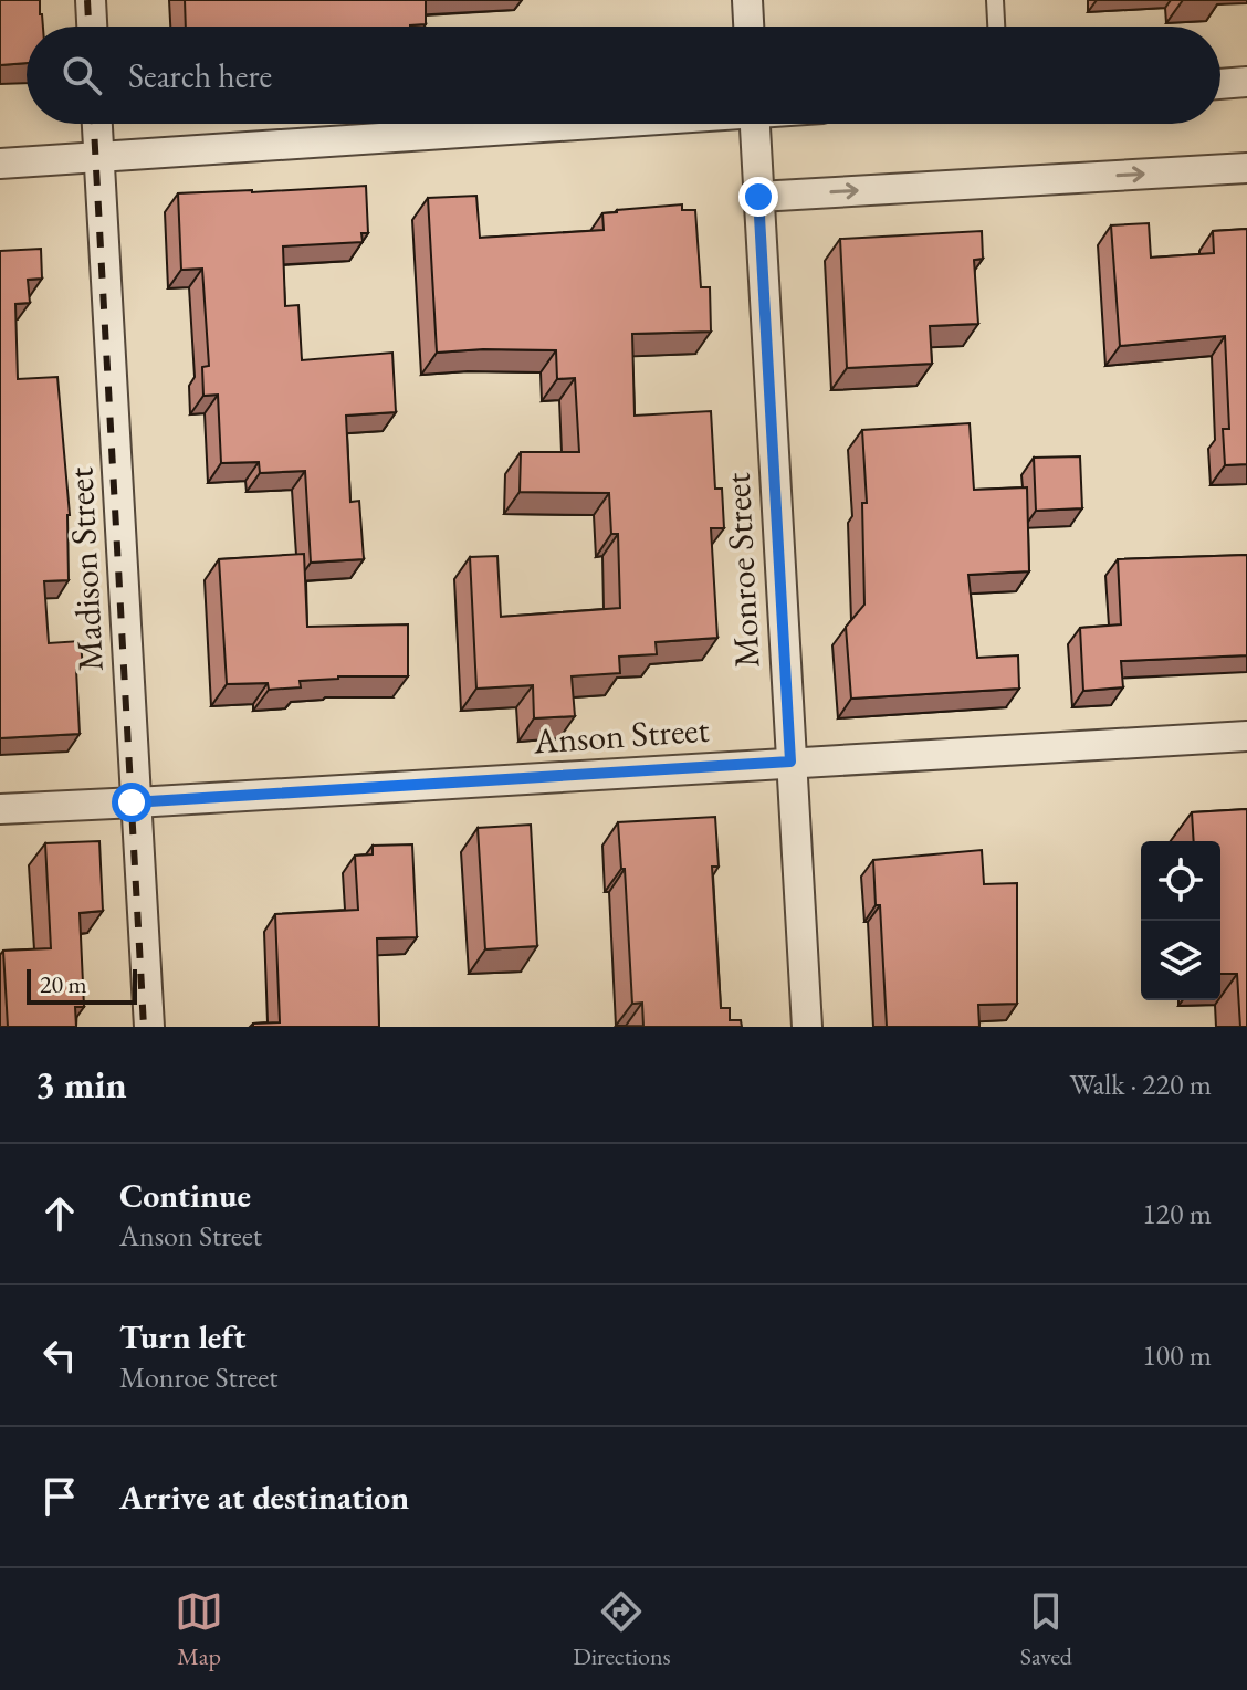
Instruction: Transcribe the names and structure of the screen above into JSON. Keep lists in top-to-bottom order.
{
  "streets": {
    "street": ["Madison Street", "Monroe Street", "Anson Street"]
  },
  "crossings": [
    ["Madison Street", "Anson Street"],
    ["Monroe Street", "Anson Street"]
  ],
  "scale_bar": "20 m",
  "page": {
    "search": "Search here",
    "scale": "20 m",
    "heading": ["3 min", "Walk · 220 m"],
    "list": [
      ["Continue", "Anson Street", "120 m"],
      ["Turn left", "Monroe Street", "100 m"],
      "Arrive at destination"
    ],
    "nav": ["Map", "Directions", "Saved"]
  }
}
